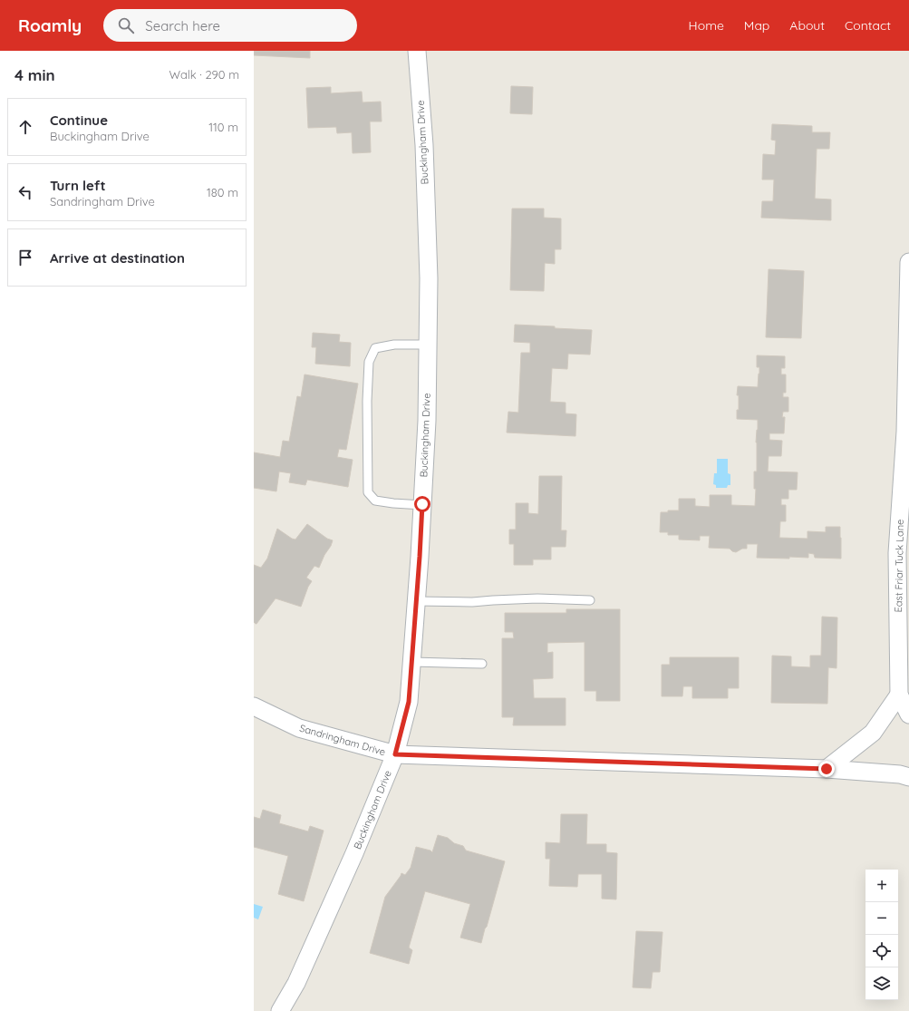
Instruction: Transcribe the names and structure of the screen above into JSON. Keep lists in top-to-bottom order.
{
  "streets": {
    "street": ["Buckingham Drive", "East Friar Tuck Lane", "Sandringham Drive"]
  },
  "crossings": [
    ["Buckingham Drive", "Sandringham Drive"]
  ],
  "page": {
    "header": "Roamly",
    "search": "Search here",
    "nav": [
      "Home",
      "Map",
      "About",
      "Contact"
    ],
    "heading": ["4 min", "Walk · 290 m"],
    "list": [
      ["Continue", "Buckingham Drive", "110 m"],
      ["Turn left", "Sandringham Drive", "180 m"],
      "Arrive at destination"
    ],
    "map_buttons": ["+", "−"]
  }
}
